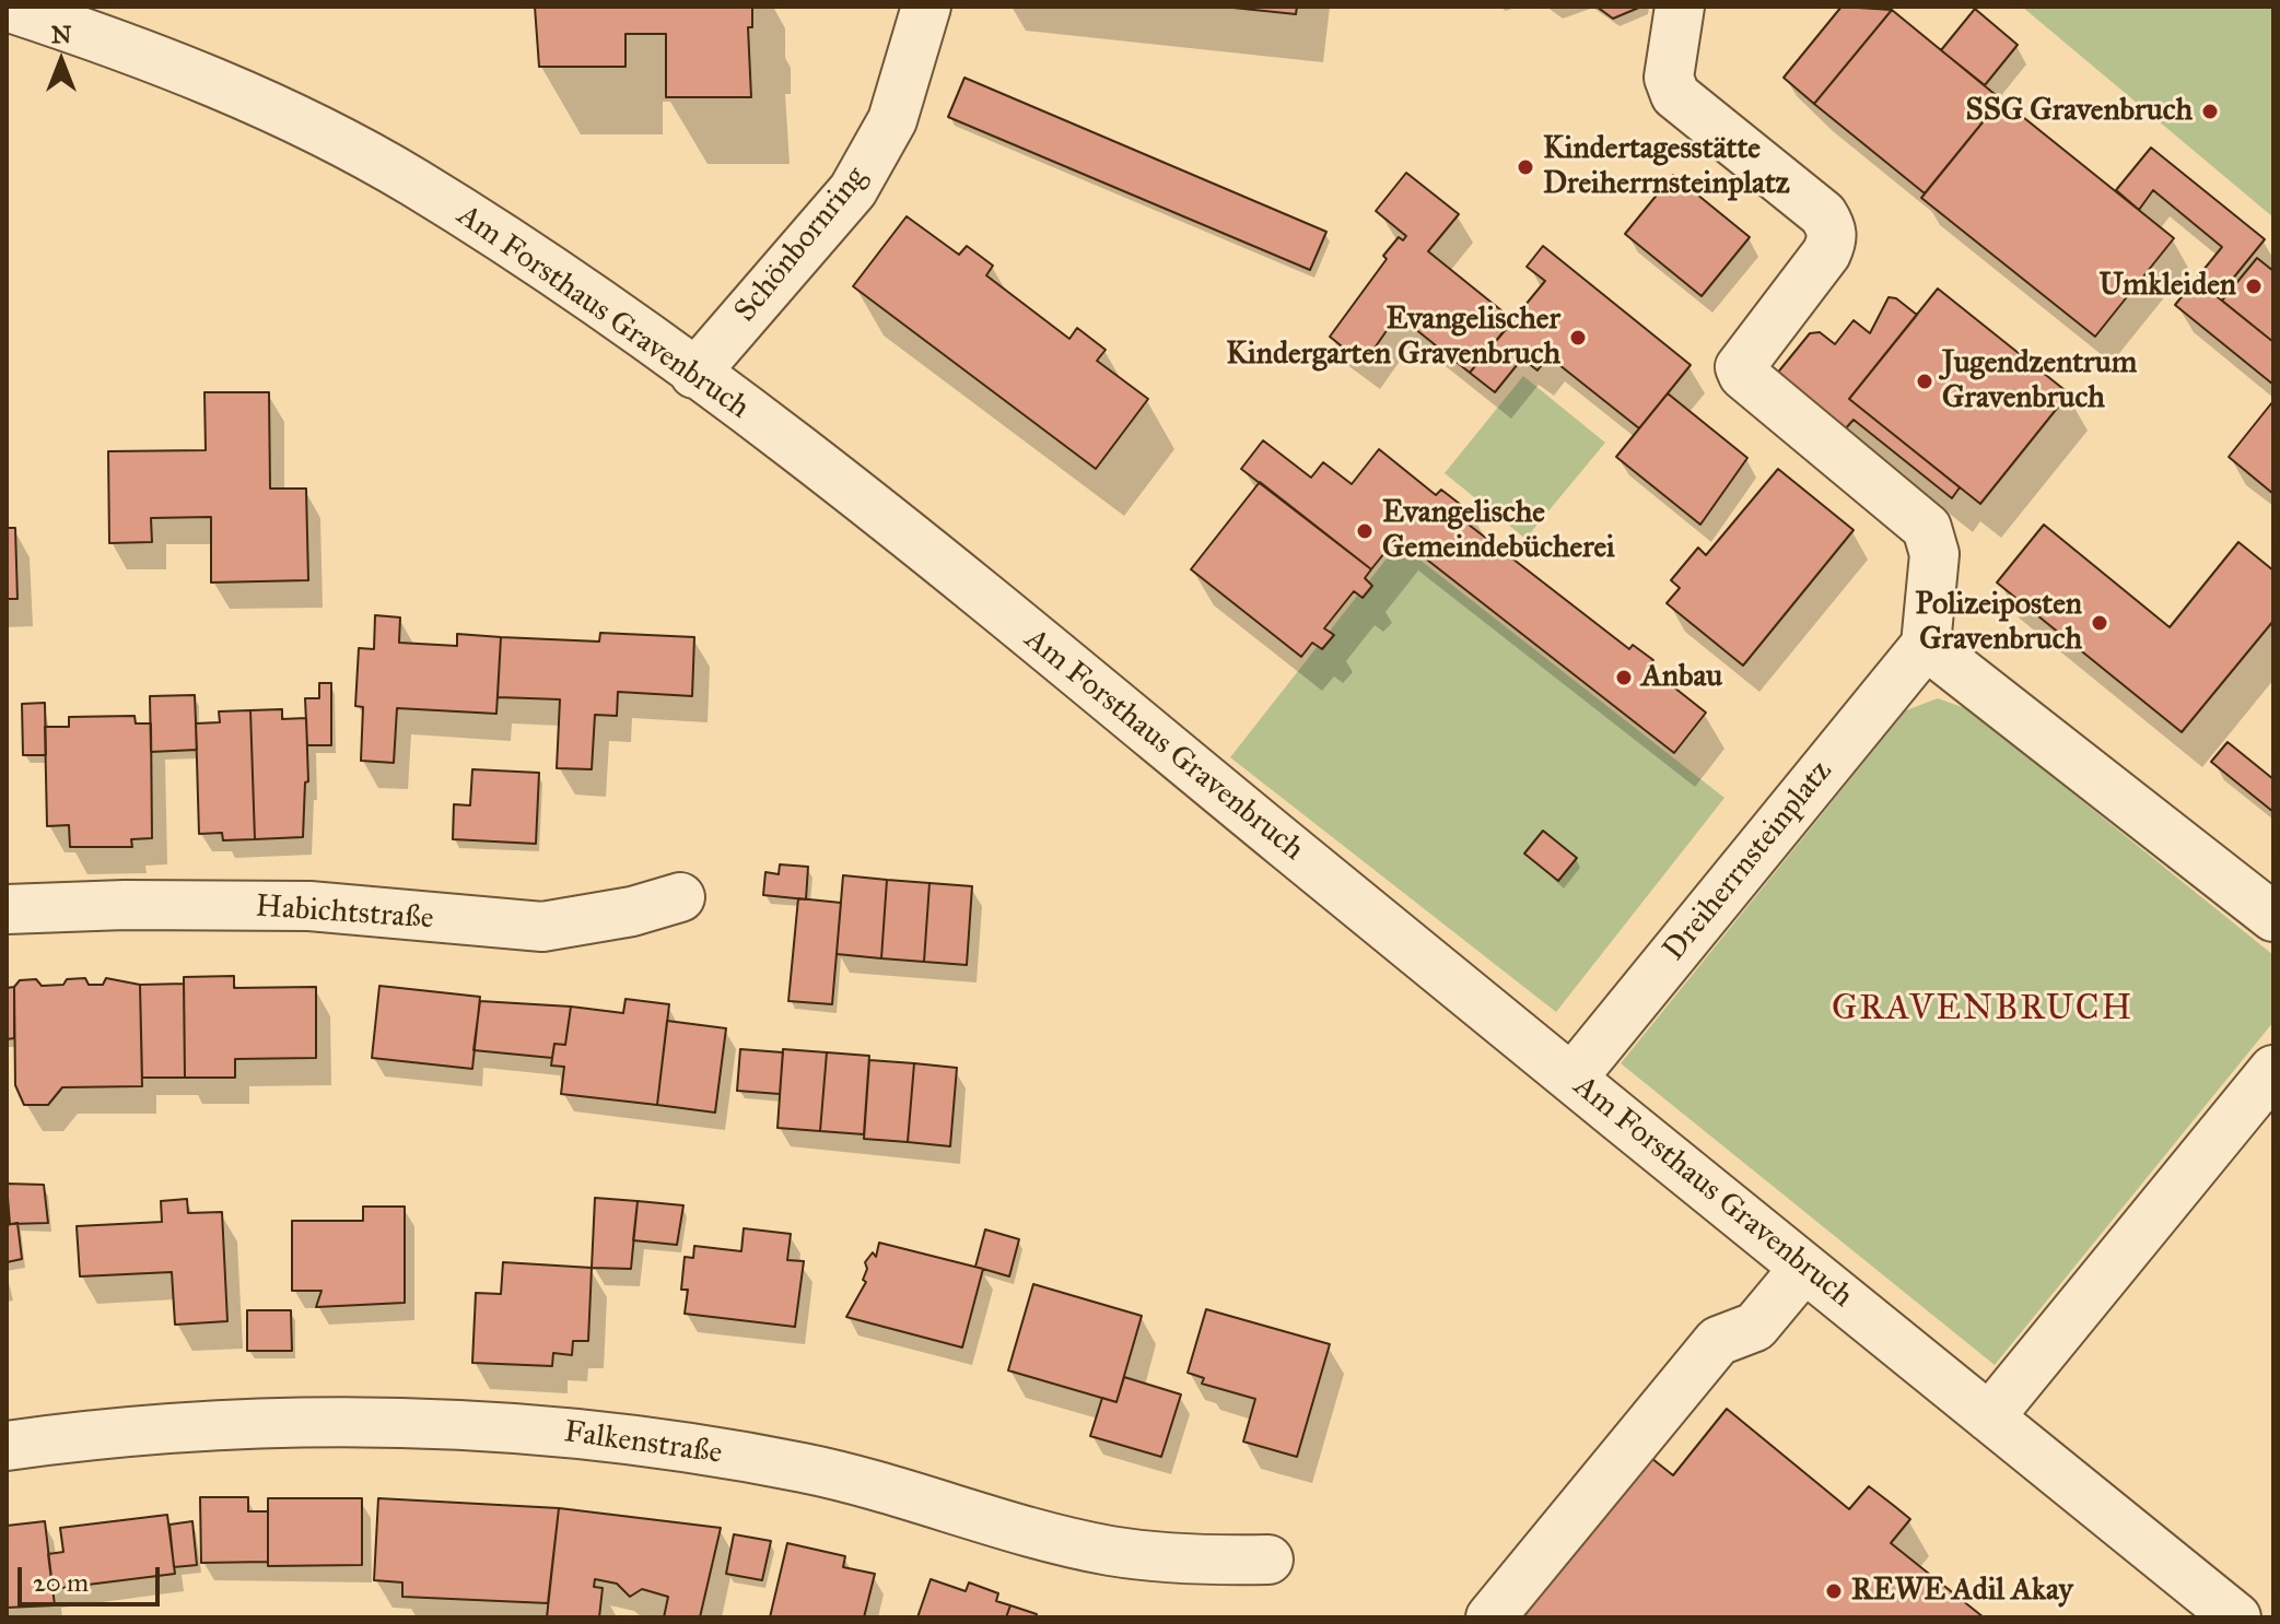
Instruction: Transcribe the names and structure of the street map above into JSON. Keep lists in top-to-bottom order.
{
  "streets": {
    "street": [
      "Schönbornring",
      "Am Forsthaus Gravenbruch",
      "Dreiherrnsteinplatz",
      "Habichtstraße",
      "Falkenstraße"
    ]
  },
  "crossings": [
    ["Schönbornring", "Am Forsthaus Gravenbruch"],
    ["Am Forsthaus Gravenbruch", "Dreiherrnsteinplatz"]
  ],
  "districts": ["GRAVENBRUCH"],
  "places": [
    "SSG Gravenbruch",
    "Kindertagesstätte Dreiherrnsteinplatz",
    "Umkleiden",
    "Evangelischer Kindergarten Gravenbruch",
    "Jugendzentrum Gravenbruch",
    "Evangelische Gemeindebücherei",
    "Polizeiposten Gravenbruch",
    "Anbau",
    "REWE Adil Akay"
  ],
  "scale_bar": "20 m",
  "north": "top"
}
